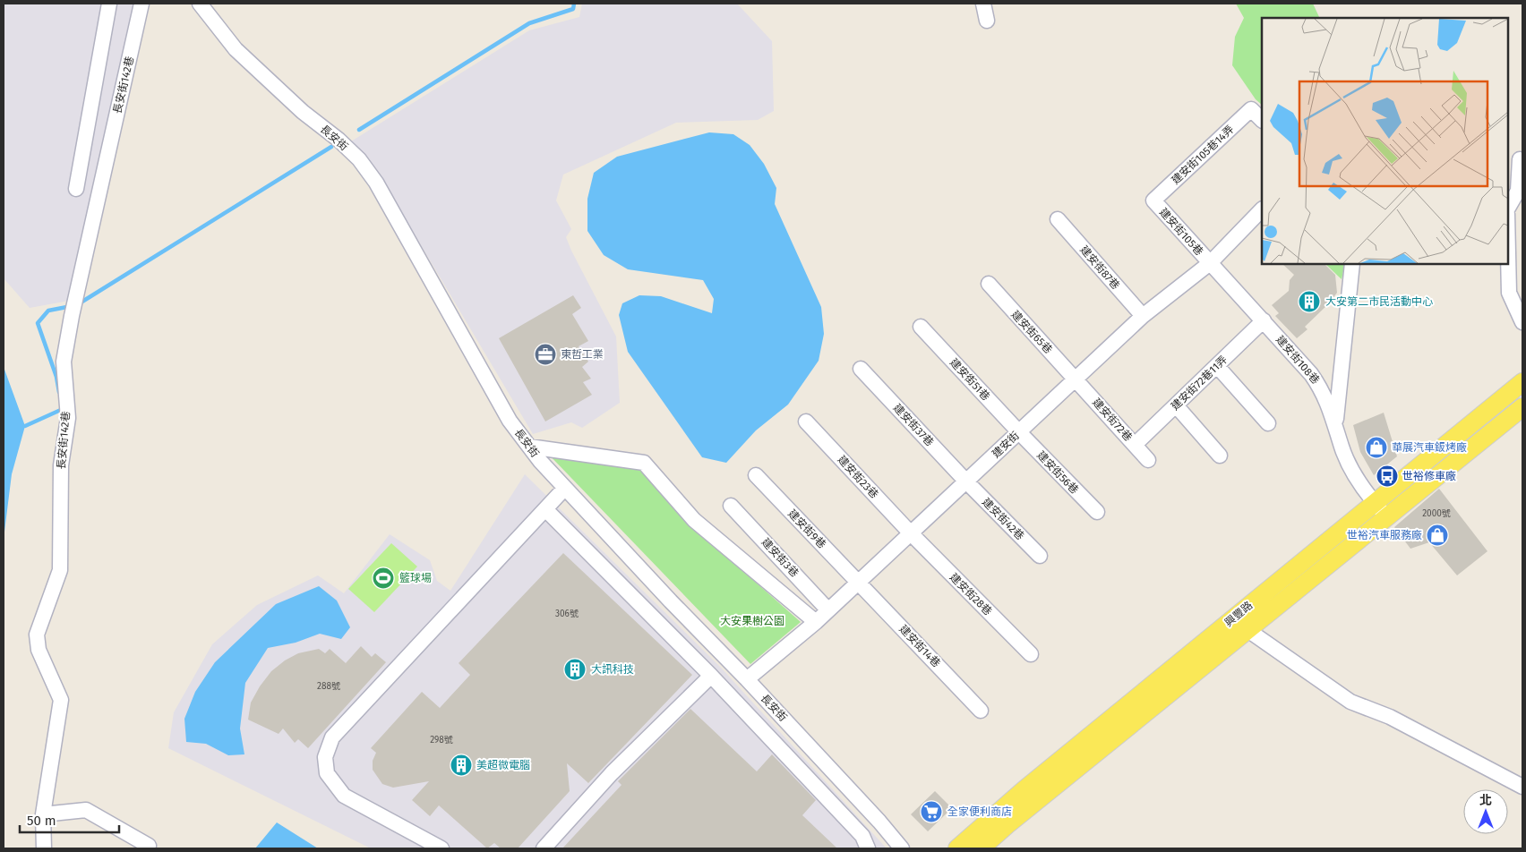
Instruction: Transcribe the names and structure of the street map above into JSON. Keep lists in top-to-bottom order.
{
  "streets": {
    "main road": ["興豐路"],
    "street": [
      "長安街142巷",
      "長安街",
      "建安街105巷14弄",
      "建安街105巷",
      "建安街87巷",
      "建安街65巷",
      "建安街108巷",
      "建安街51巷",
      "建安街72巷11弄",
      "建安街72巷",
      "建安街37巷",
      "建安街",
      "建安街56巷",
      "建安街23巷",
      "建安街42巷",
      "建安街9巷",
      "建安街3巷",
      "建安街28巷",
      "建安街14巷"
    ]
  },
  "crossings": [
    ["長安街", "建安街"],
    ["建安街105巷14弄", "建安街105巷"],
    ["建安街105巷", "建安街108巷"],
    ["建安街105巷", "建安街"],
    ["建安街87巷", "建安街"],
    ["建安街65巷", "建安街72巷"],
    ["建安街65巷", "建安街"],
    ["建安街108巷", "建安街72巷11弄"],
    ["建安街108巷", "建安街"],
    ["建安街108巷", "興豐路"],
    ["建安街51巷", "建安街"],
    ["建安街51巷", "建安街56巷"],
    ["建安街72巷11弄", "建安街72巷"],
    ["建安街72巷", "建安街"],
    ["建安街37巷", "建安街"],
    ["建安街37巷", "建安街42巷"],
    ["建安街", "建安街56巷"],
    ["建安街", "建安街23巷"],
    ["建安街", "建安街42巷"],
    ["建安街", "建安街9巷"],
    ["建安街", "建安街3巷"],
    ["建安街", "建安街28巷"],
    ["建安街", "建安街14巷"],
    ["建安街23巷", "建安街28巷"],
    ["建安街9巷", "建安街14巷"]
  ],
  "parks": ["大安果樹公園"],
  "places": {
    "building": ["大安第二市民活動中心", "大訊科技", "美超微電腦"],
    "office": ["東哲工業"],
    "shop": ["華展汽車鈑烤廠", "世裕汽車服務廠"],
    "bus stop": ["世裕修車廠"],
    "sports": ["籃球場"],
    "supermarket": ["全家便利商店"]
  },
  "house_numbers": [
    "2000號",
    "306號",
    "288號",
    "298號"
  ],
  "scale_bar": "50 m",
  "north": "top"
}
